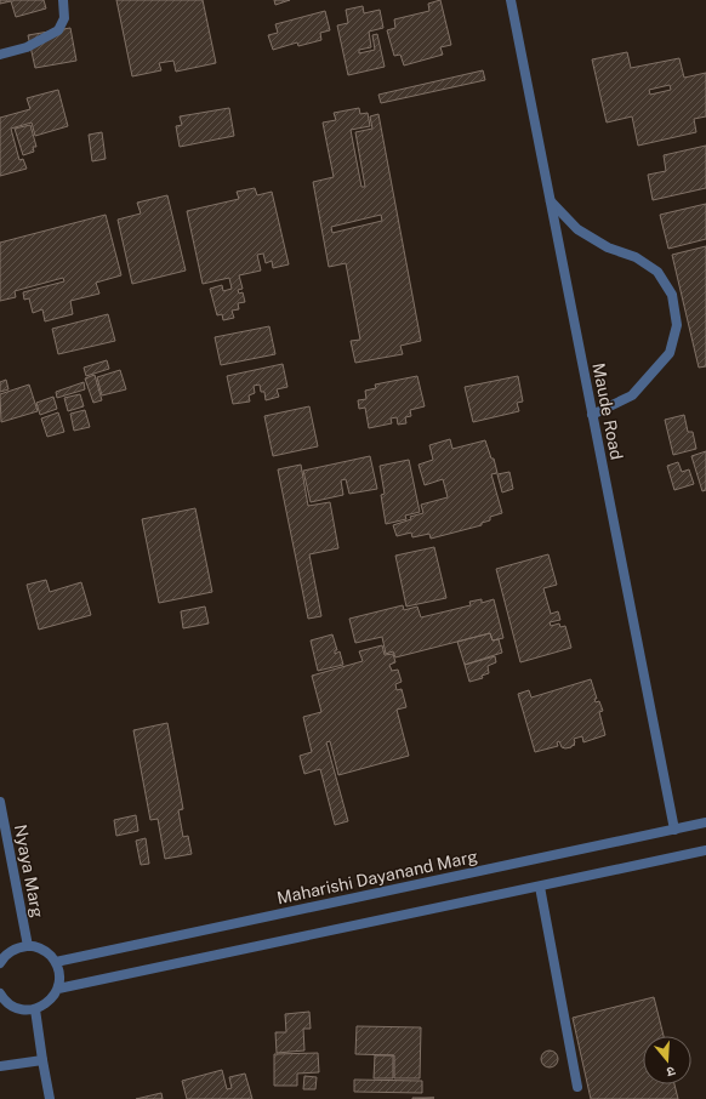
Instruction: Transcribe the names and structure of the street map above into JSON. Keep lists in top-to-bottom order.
{
  "streets": {
    "street": ["Maude Road", "Nyaya Marg", "Maharishi Dayanand Marg"]
  },
  "crossings": [
    ["Maude Road", "Maharishi Dayanand Marg"]
  ],
  "north": "bottom"
}
